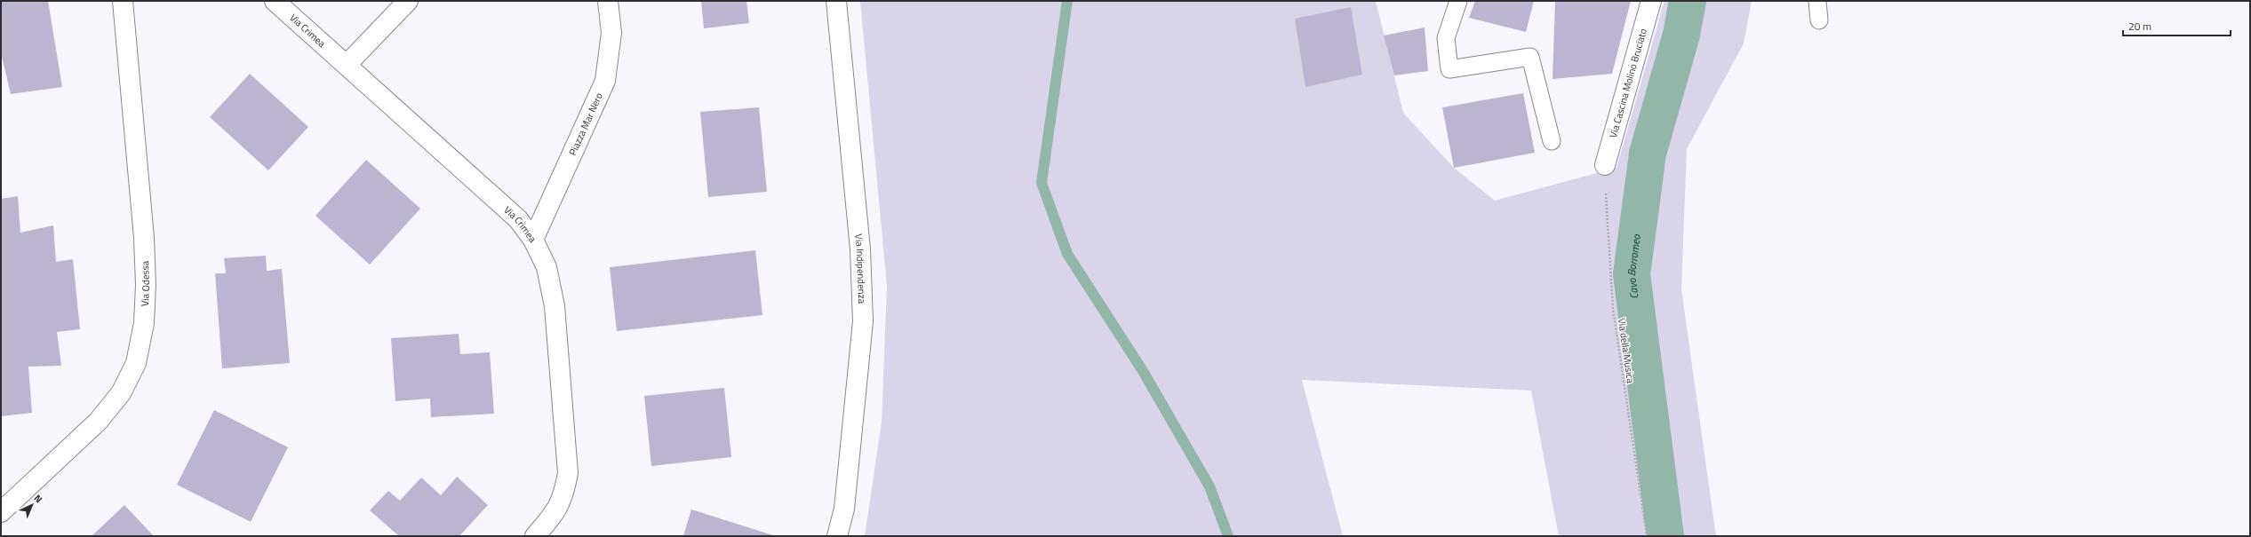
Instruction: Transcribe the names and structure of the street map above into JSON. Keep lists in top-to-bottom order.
{
  "streets": {
    "street": [
      "Via Crimea",
      "Via Cascina Molino Bruciato",
      "Piazza Mar Nero",
      "Via Indipendenza",
      "Via Odessa"
    ],
    "path": ["Via della Musica"]
  },
  "crossings": [
    ["Via Crimea", "Piazza Mar Nero"],
    ["Via Cascina Molino Bruciato", "Via della Musica"]
  ],
  "water": ["Cavo Borromeo"],
  "scale_bar": "20 m",
  "north": "top right"
}
